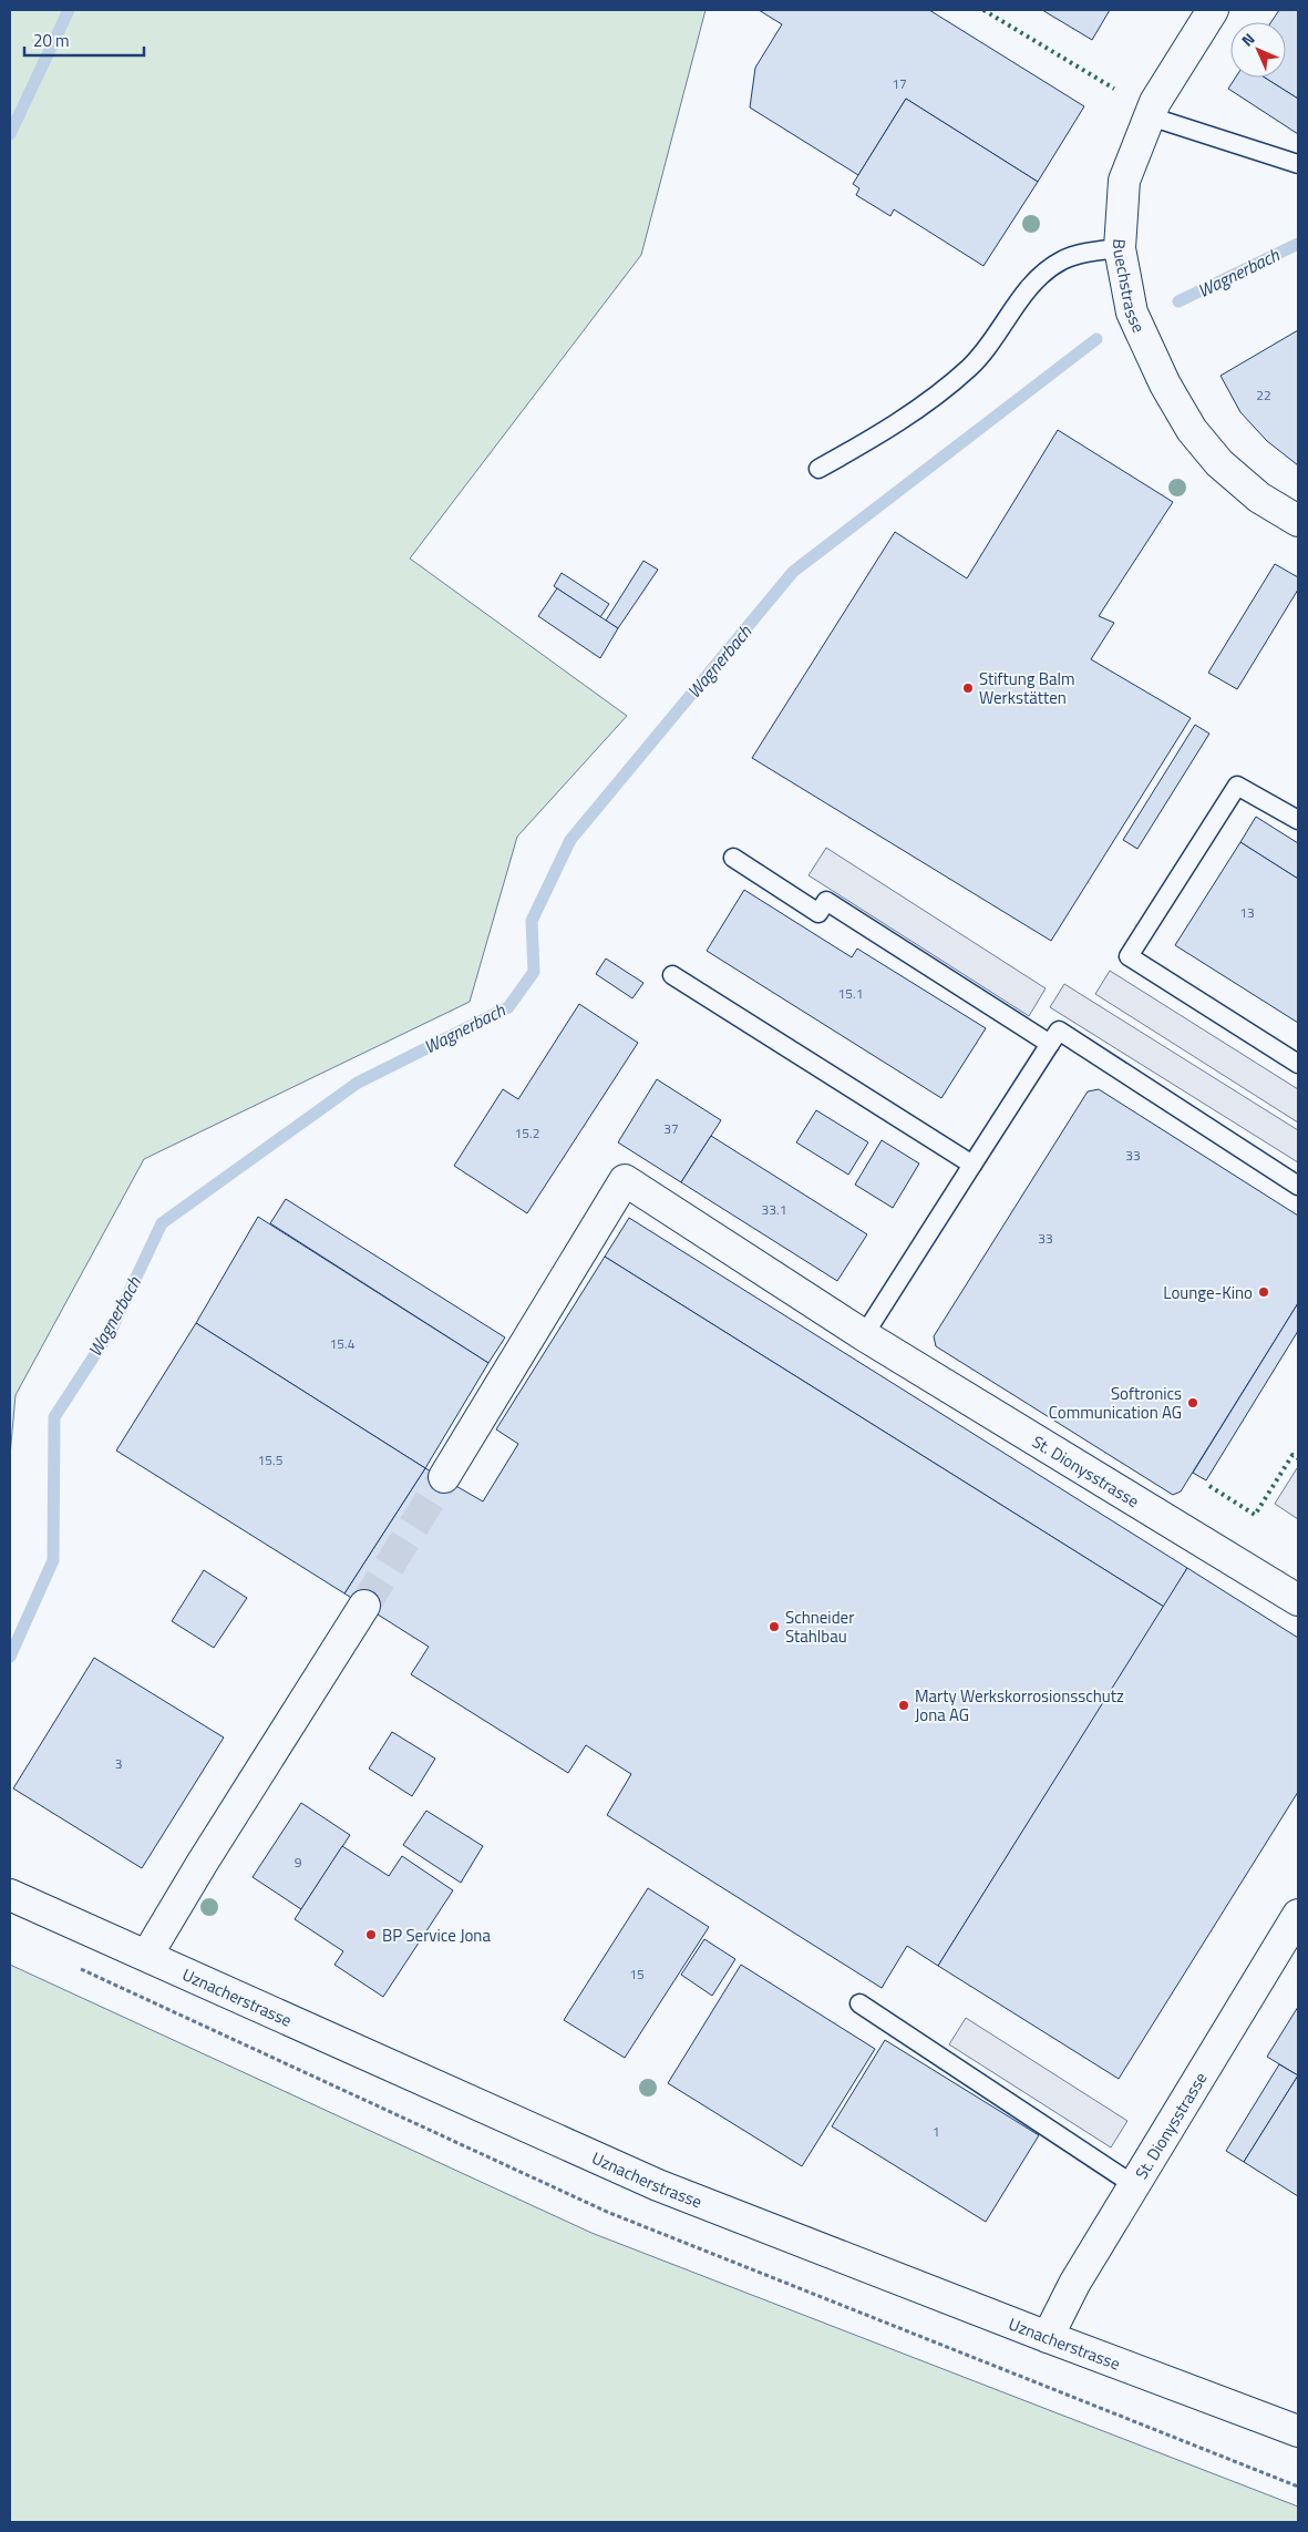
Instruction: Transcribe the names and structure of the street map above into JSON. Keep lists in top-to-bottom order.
{
  "streets": {
    "street": ["Buechstrasse", "St. Dionysstrasse", "Uznacherstrasse"]
  },
  "crossings": [
    ["St. Dionysstrasse", "Uznacherstrasse"]
  ],
  "water": ["Wagnerbach"],
  "places": [
    "Stiftung Balm Werkstätten",
    "Lounge-Kino",
    "Softronics Communication AG",
    "Schneider Stahlbau",
    "Marty Werkskorrosionsschutz Jona AG",
    "BP Service Jona"
  ],
  "house_numbers": [
    "17",
    "22",
    "13",
    "15.1",
    "37",
    "15.2",
    "33",
    "33.1",
    "33",
    "15.4",
    "15.5",
    "3",
    "9",
    "15",
    "1"
  ],
  "scale_bar": "20 m",
  "north": "top left"
}
